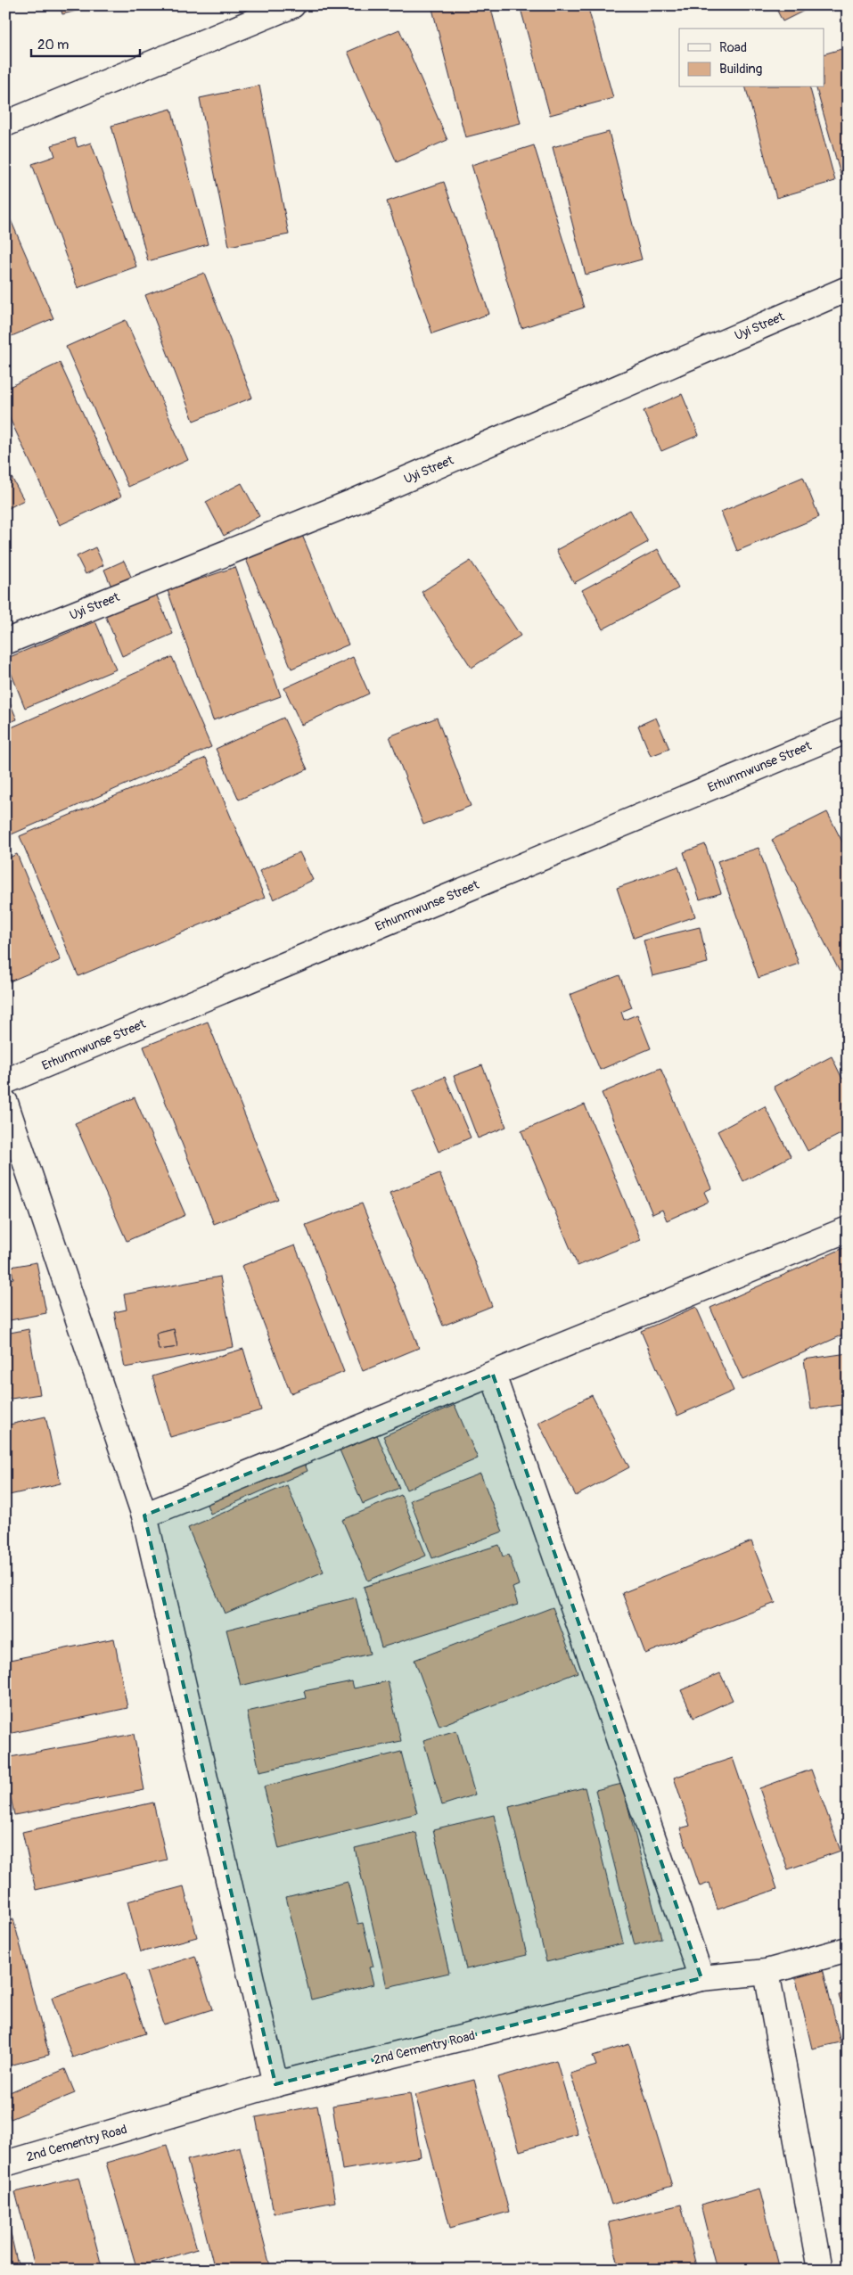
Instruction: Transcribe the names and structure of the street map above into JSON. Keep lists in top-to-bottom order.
{
  "streets": {
    "street": ["Uyi Street", "Erhunmwunse Street", "2nd Cementry Road"]
  },
  "legend": ["Road", "Building"],
  "scale_bar": "20 m"
}
